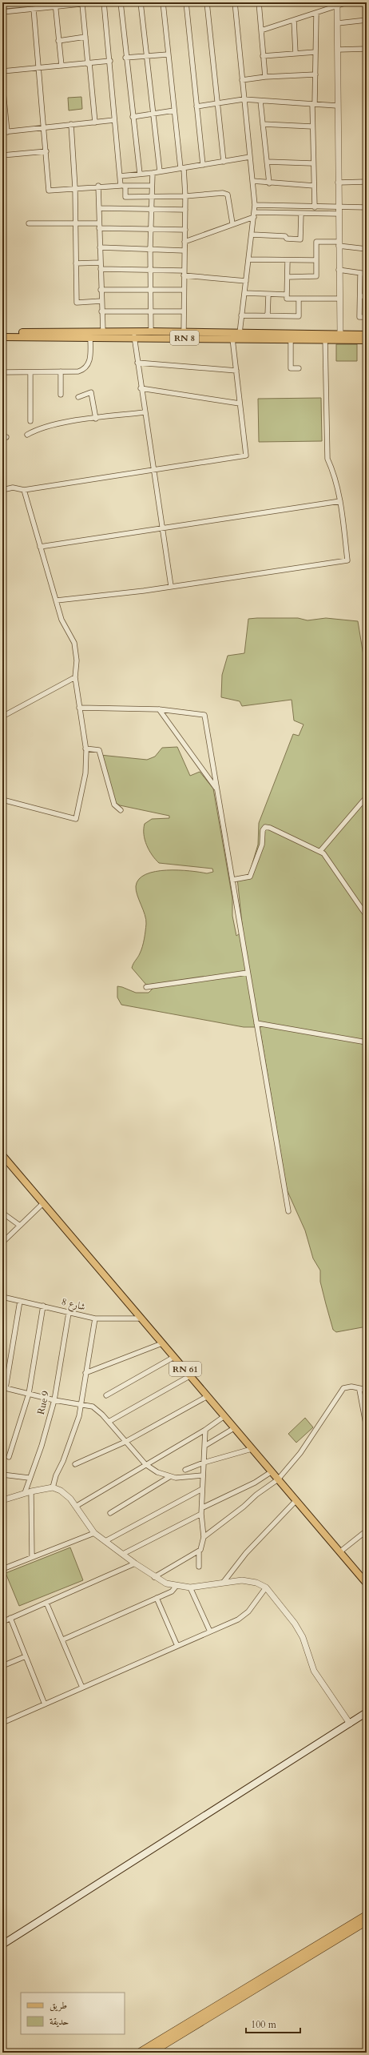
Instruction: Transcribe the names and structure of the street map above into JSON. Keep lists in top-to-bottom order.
{
  "streets": {
    "main road": ["RN 8", "RN 61"],
    "street": ["شارع 8", "Rue 9"]
  },
  "crossings": [
    ["شارع 8", "RN 61"],
    ["شارع 8", "Rue 9"]
  ],
  "legend": ["طريق", "حديقة"],
  "scale_bar": "100 m"
}
